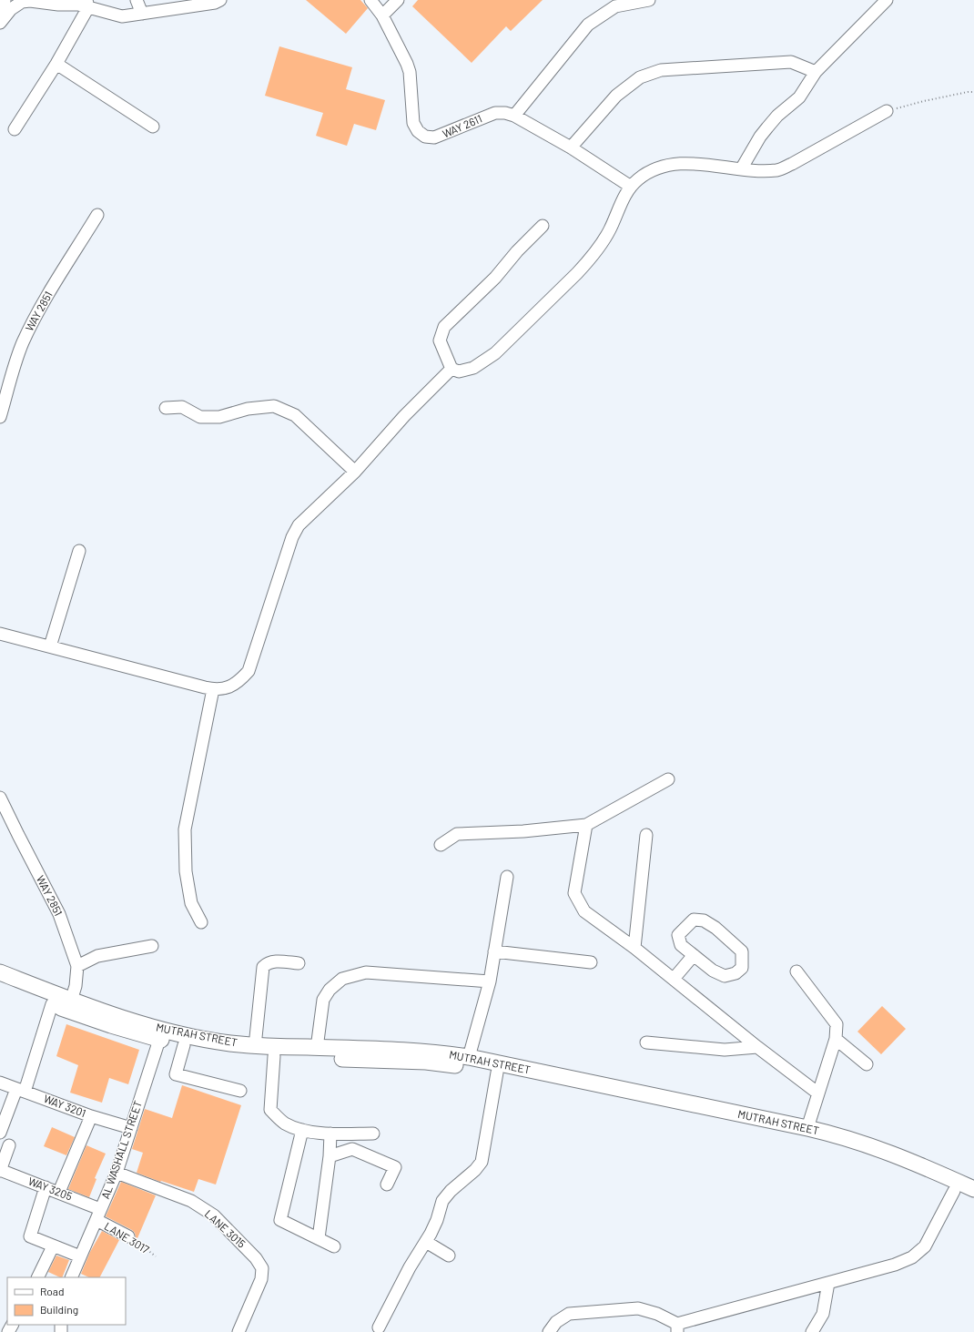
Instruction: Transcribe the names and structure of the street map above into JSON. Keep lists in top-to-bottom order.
{
  "streets": {
    "main road": ["MUTRAH STREET"],
    "street": [
      "WAY 2611",
      "WAY 2851",
      "WAY 3201",
      "AL WASHALL STREET",
      "WAY 3205",
      "LANE 3015",
      "LANE 3017"
    ]
  },
  "crossings": [
    ["WAY 2851", "MUTRAH STREET"],
    ["MUTRAH STREET", "AL WASHALL STREET"],
    ["WAY 3201", "AL WASHALL STREET"],
    ["AL WASHALL STREET", "WAY 3205"],
    ["AL WASHALL STREET", "LANE 3015"],
    ["AL WASHALL STREET", "LANE 3017"],
    ["WAY 3205", "LANE 3017"]
  ],
  "legend": ["Road", "Building"]
}
